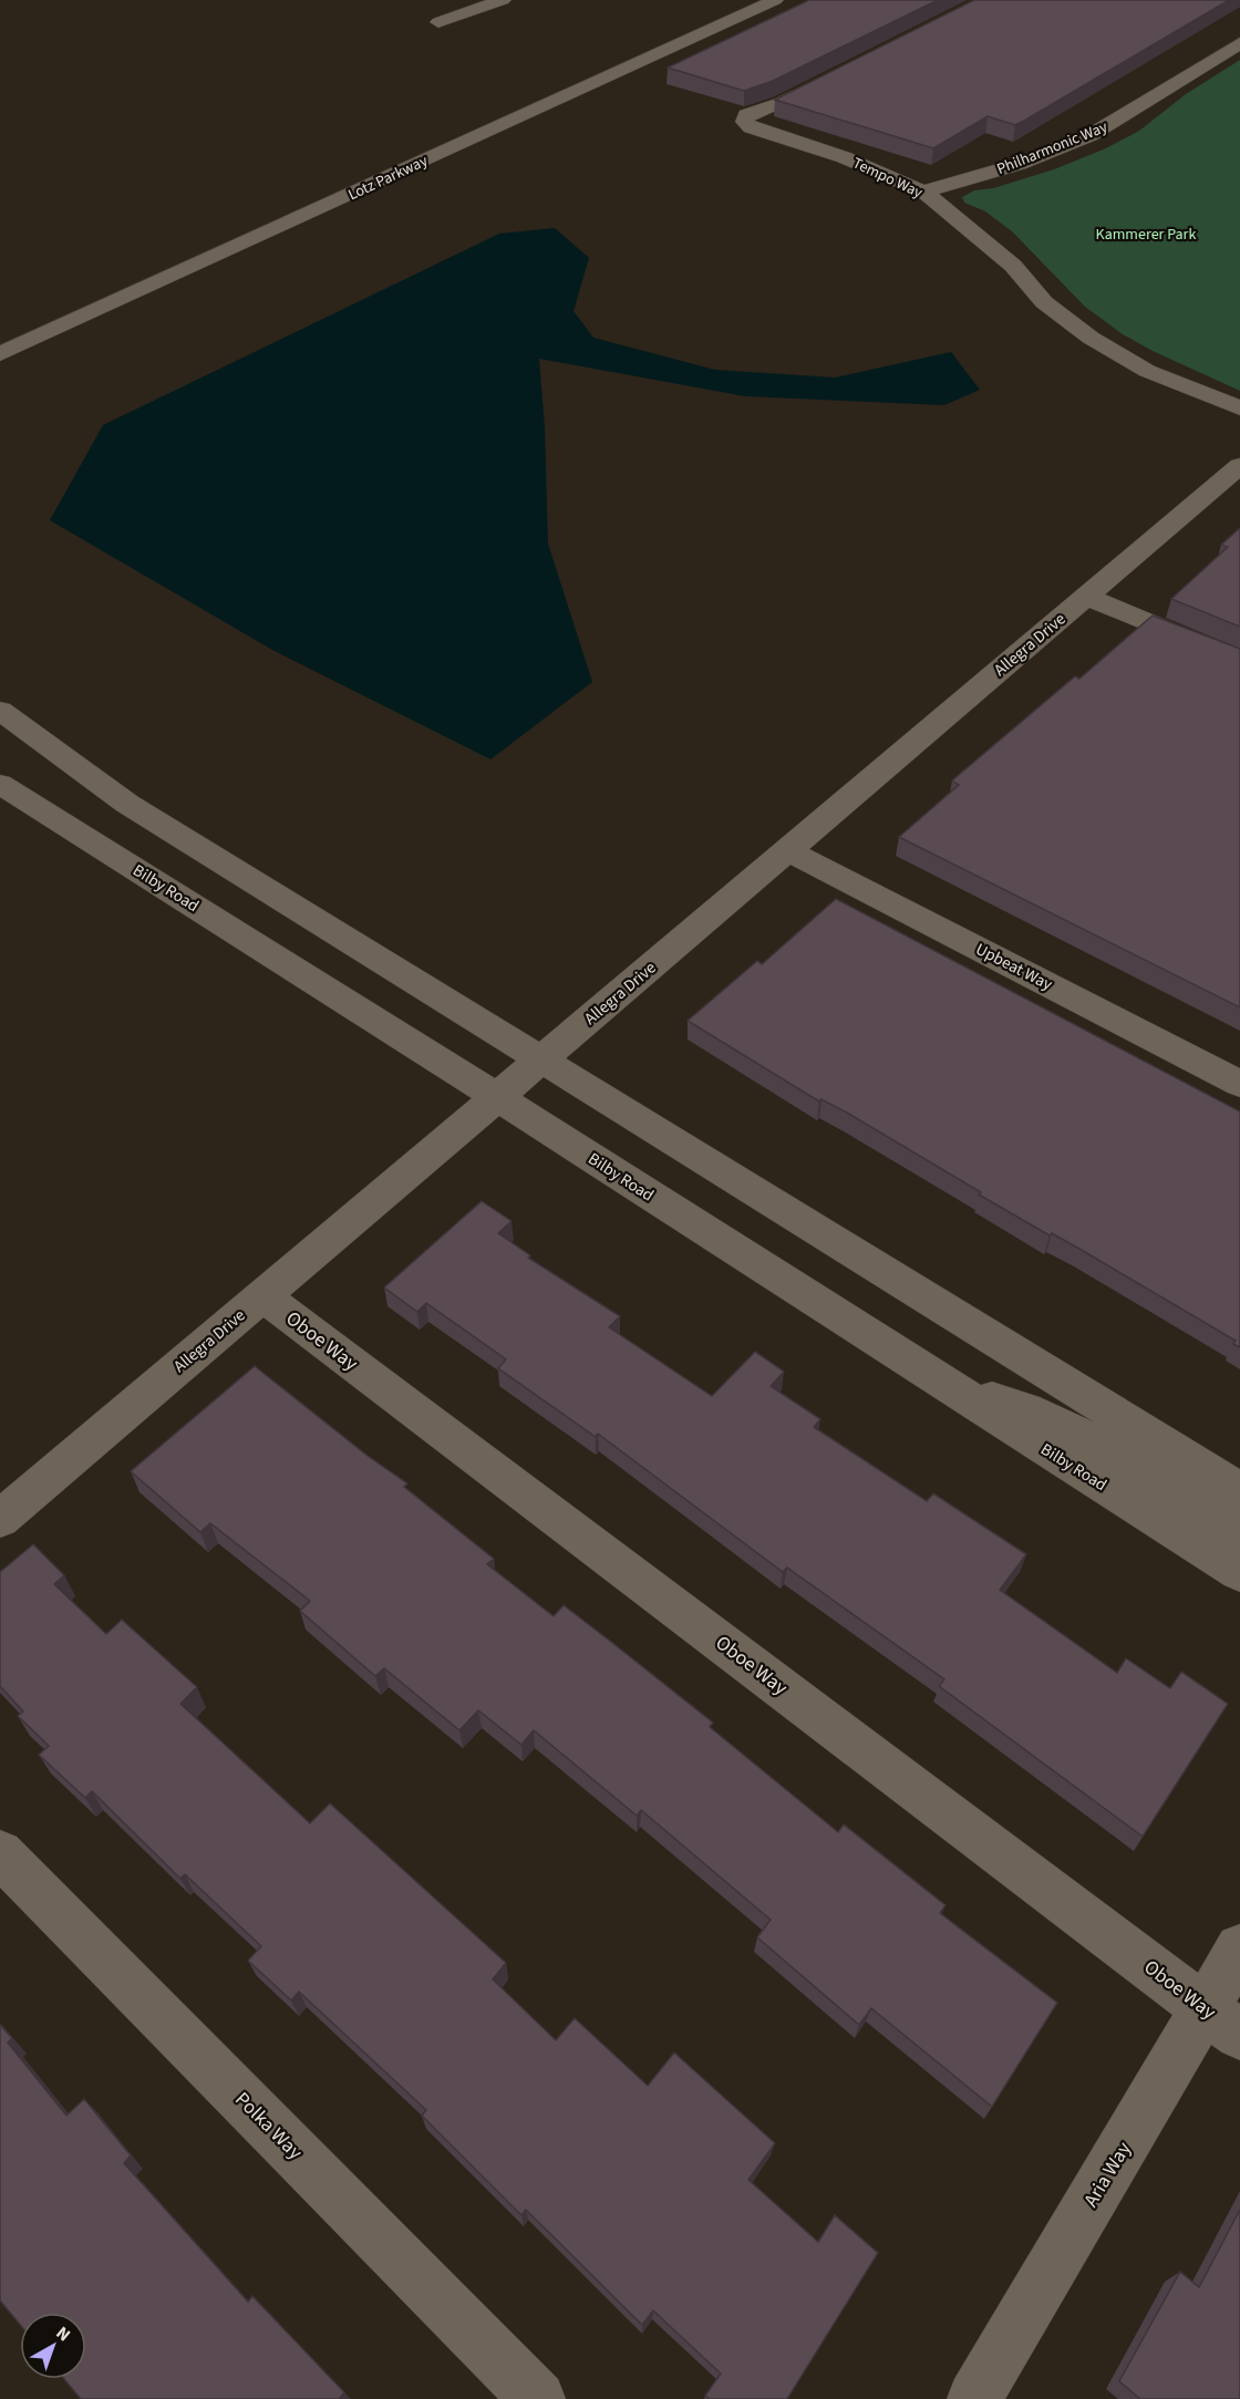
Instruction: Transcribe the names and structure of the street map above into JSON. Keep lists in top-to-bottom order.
{
  "streets": {
    "street": [
      "Philharmonic Way",
      "Lotz Parkway",
      "Tempo Way",
      "Allegra Drive",
      "Bilby Road",
      "Upbeat Way",
      "Oboe Way",
      "Polka Way",
      "Aria Way"
    ]
  },
  "crossings": [
    ["Philharmonic Way", "Tempo Way"],
    ["Allegra Drive", "Bilby Road"],
    ["Allegra Drive", "Upbeat Way"],
    ["Allegra Drive", "Oboe Way"],
    ["Oboe Way", "Aria Way"]
  ],
  "parks": ["Kammerer Park"],
  "north": "top right"
}
